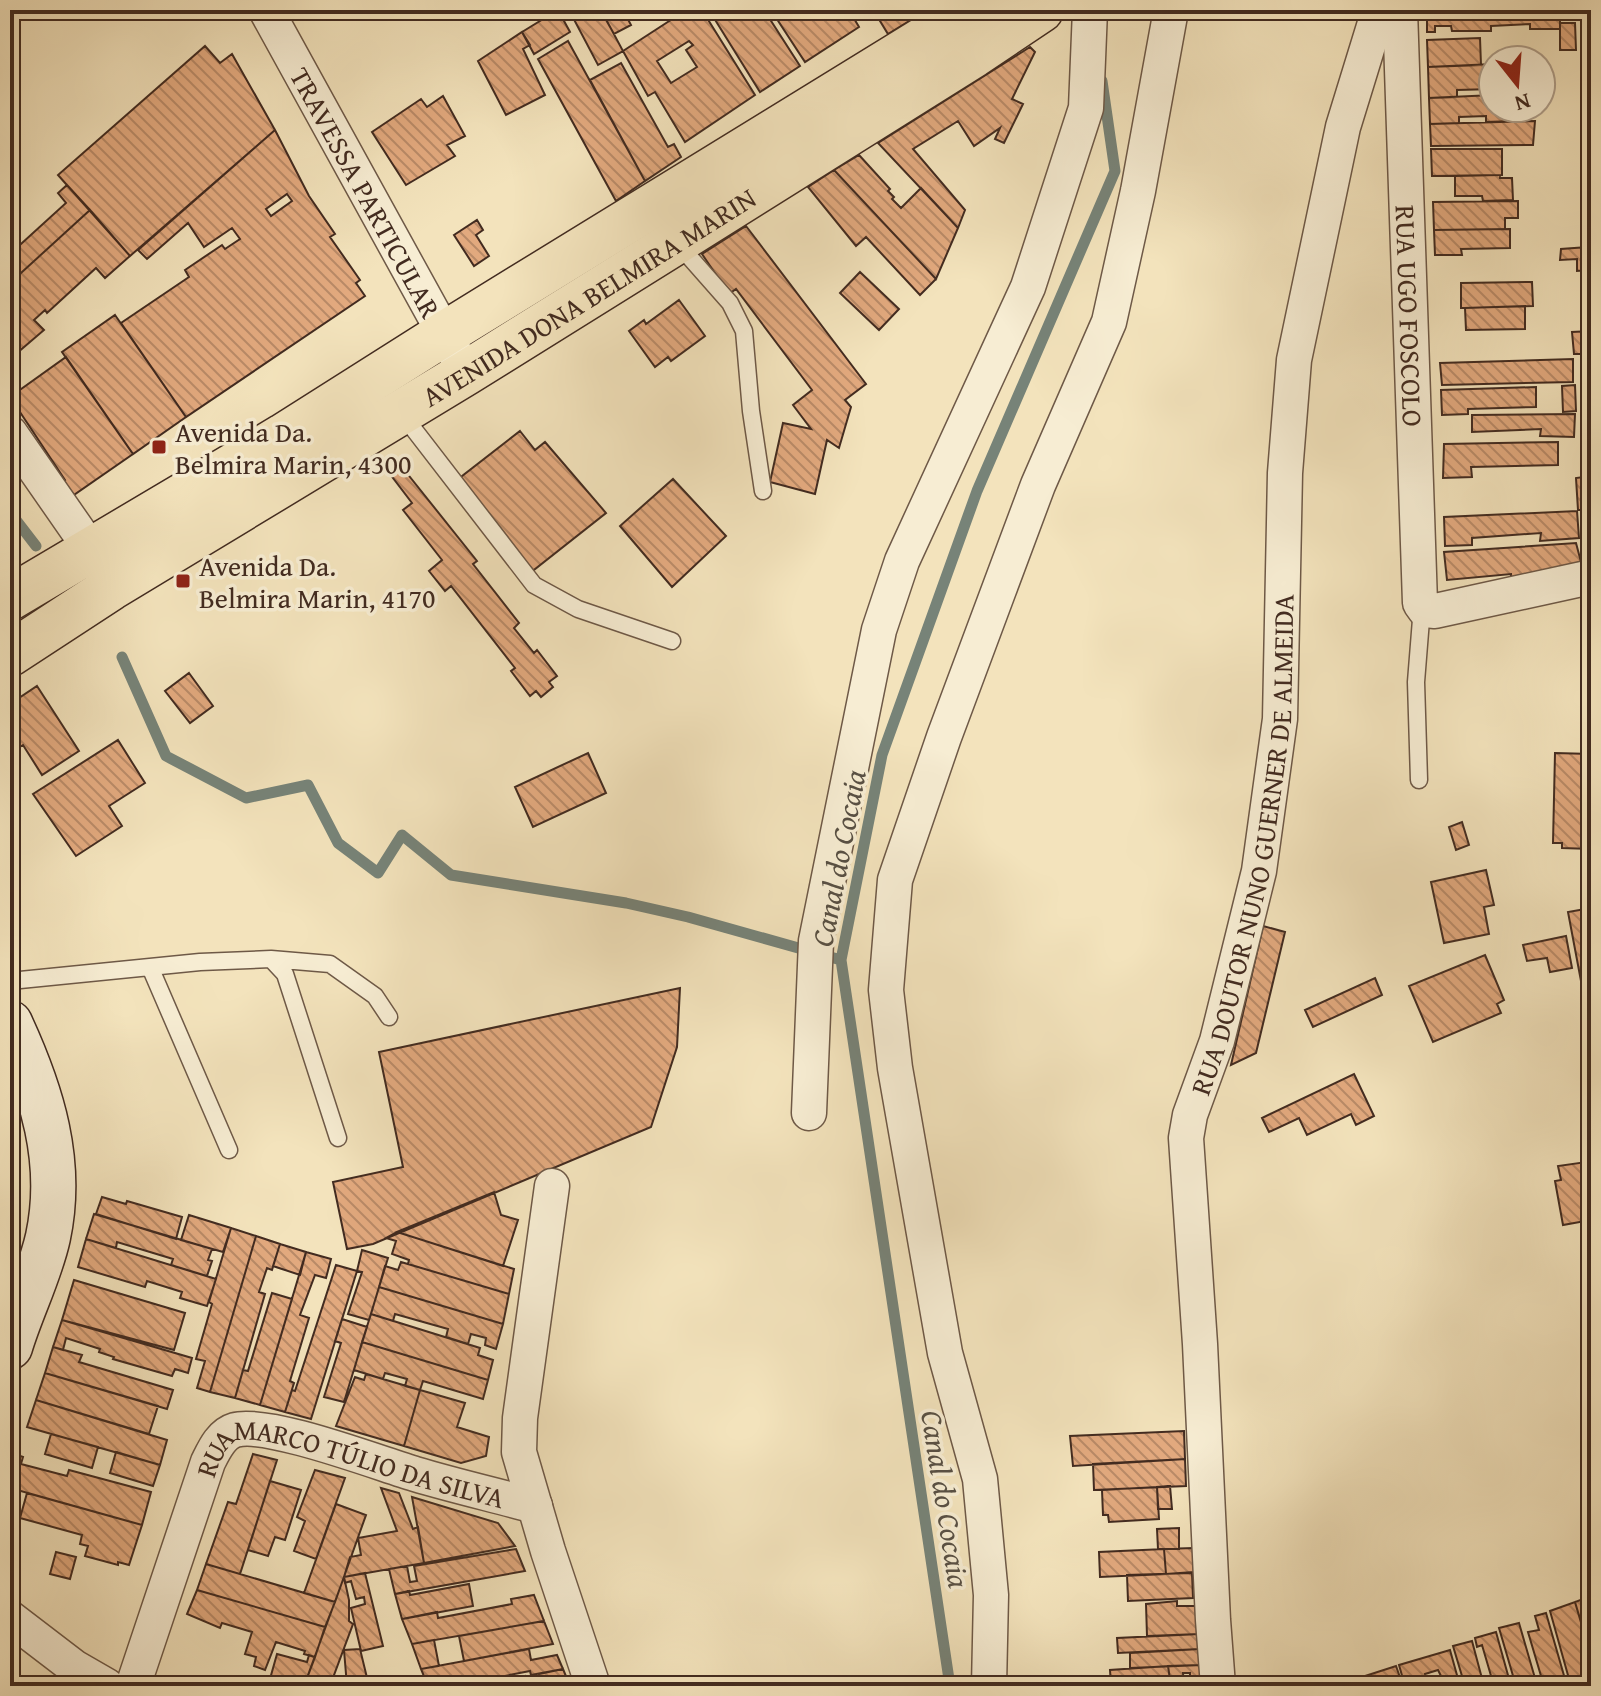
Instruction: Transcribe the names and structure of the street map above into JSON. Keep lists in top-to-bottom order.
{
  "streets": {
    "main road": ["AVENIDA DONA BELMIRA MARIN"],
    "street": [
      "TRAVESSA PARTICULAR",
      "RUA UGO FOSCOLO",
      "RUA DOUTOR NUNO GUERNER DE ALMEIDA",
      "RUA MARCO TÚLIO DA SILVA"
    ]
  },
  "crossings": [
    ["TRAVESSA PARTICULAR", "AVENIDA DONA BELMIRA MARIN"]
  ],
  "water": ["Canal do Cocaia"],
  "places": {
    "transit": ["Avenida Da. Belmira Marin, 4300", "Avenida Da. Belmira Marin, 4170"]
  },
  "north": "bottom"
}
